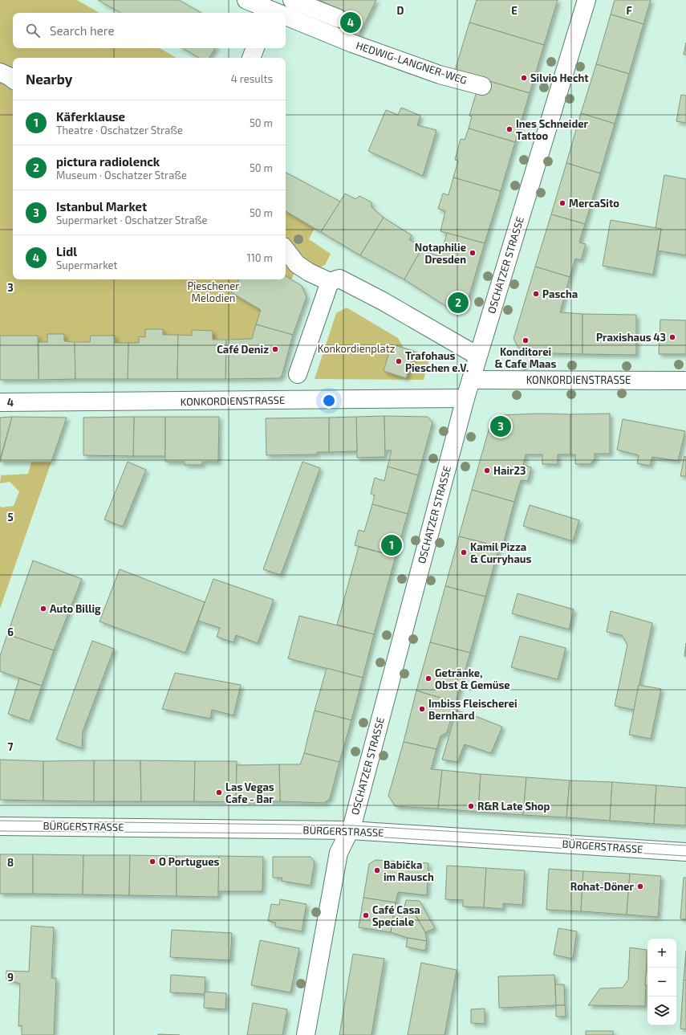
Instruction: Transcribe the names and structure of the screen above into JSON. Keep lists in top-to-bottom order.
{
  "streets": {
    "street": [
      "HEDWIG-LANGNER-WEG",
      "OSCHATZER STRASSE",
      "KONKORDIENSTRASSE",
      "BÜRGERSTRASSE"
    ]
  },
  "crossings": [
    ["OSCHATZER STRASSE", "KONKORDIENSTRASSE"],
    ["OSCHATZER STRASSE", "BÜRGERSTRASSE"]
  ],
  "parks": ["Pieschener Melodien", "Konkordienplatz"],
  "places": [
    "Silvio Hecht",
    "Ines Schneider Tattoo",
    "MercaSito",
    "Notaphilie Dresden",
    "Pascha",
    "Praxishaus 43",
    "Konditorei & Cafe Maas",
    "Café Deniz",
    "Trafohaus Pieschen e.V.",
    "Hair23",
    "Kamil Pizza & Curryhaus",
    "Auto Billig",
    "Getränke, Obst & Gemüse",
    "Imbiss Fleischerei Bernhard",
    "Las Vegas Cafe - Bar",
    "R&R Late Shop",
    "O Portugues",
    "Babička im Rausch",
    "Rohat-Döner",
    "Café Casa Speciale"
  ],
  "page": {
    "pins": [
      "4",
      "2",
      "3",
      "1"
    ],
    "search": "Search here",
    "heading": ["Nearby", "4 results"],
    "list": [
      {
        "mark": "1",
        "name": "Käferklause",
        "note": "Theatre · Oschatzer Straße",
        "value": "50 m"
      },
      {
        "mark": "2",
        "name": "pictura radiolenck",
        "note": "Museum · Oschatzer Straße",
        "value": "50 m"
      },
      {
        "mark": "3",
        "name": "Istanbul Market",
        "note": "Supermarket · Oschatzer Straße",
        "value": "50 m"
      },
      {
        "mark": "4",
        "name": "Lidl",
        "note": "Supermarket",
        "value": "110 m"
      }
    ],
    "map_buttons": ["+", "−"]
  },
  "grid": {
    "columns": ["D", "E", "F"],
    "rows": [
      "3",
      "4",
      "5",
      "6",
      "7",
      "8",
      "9"
    ]
  }
}
